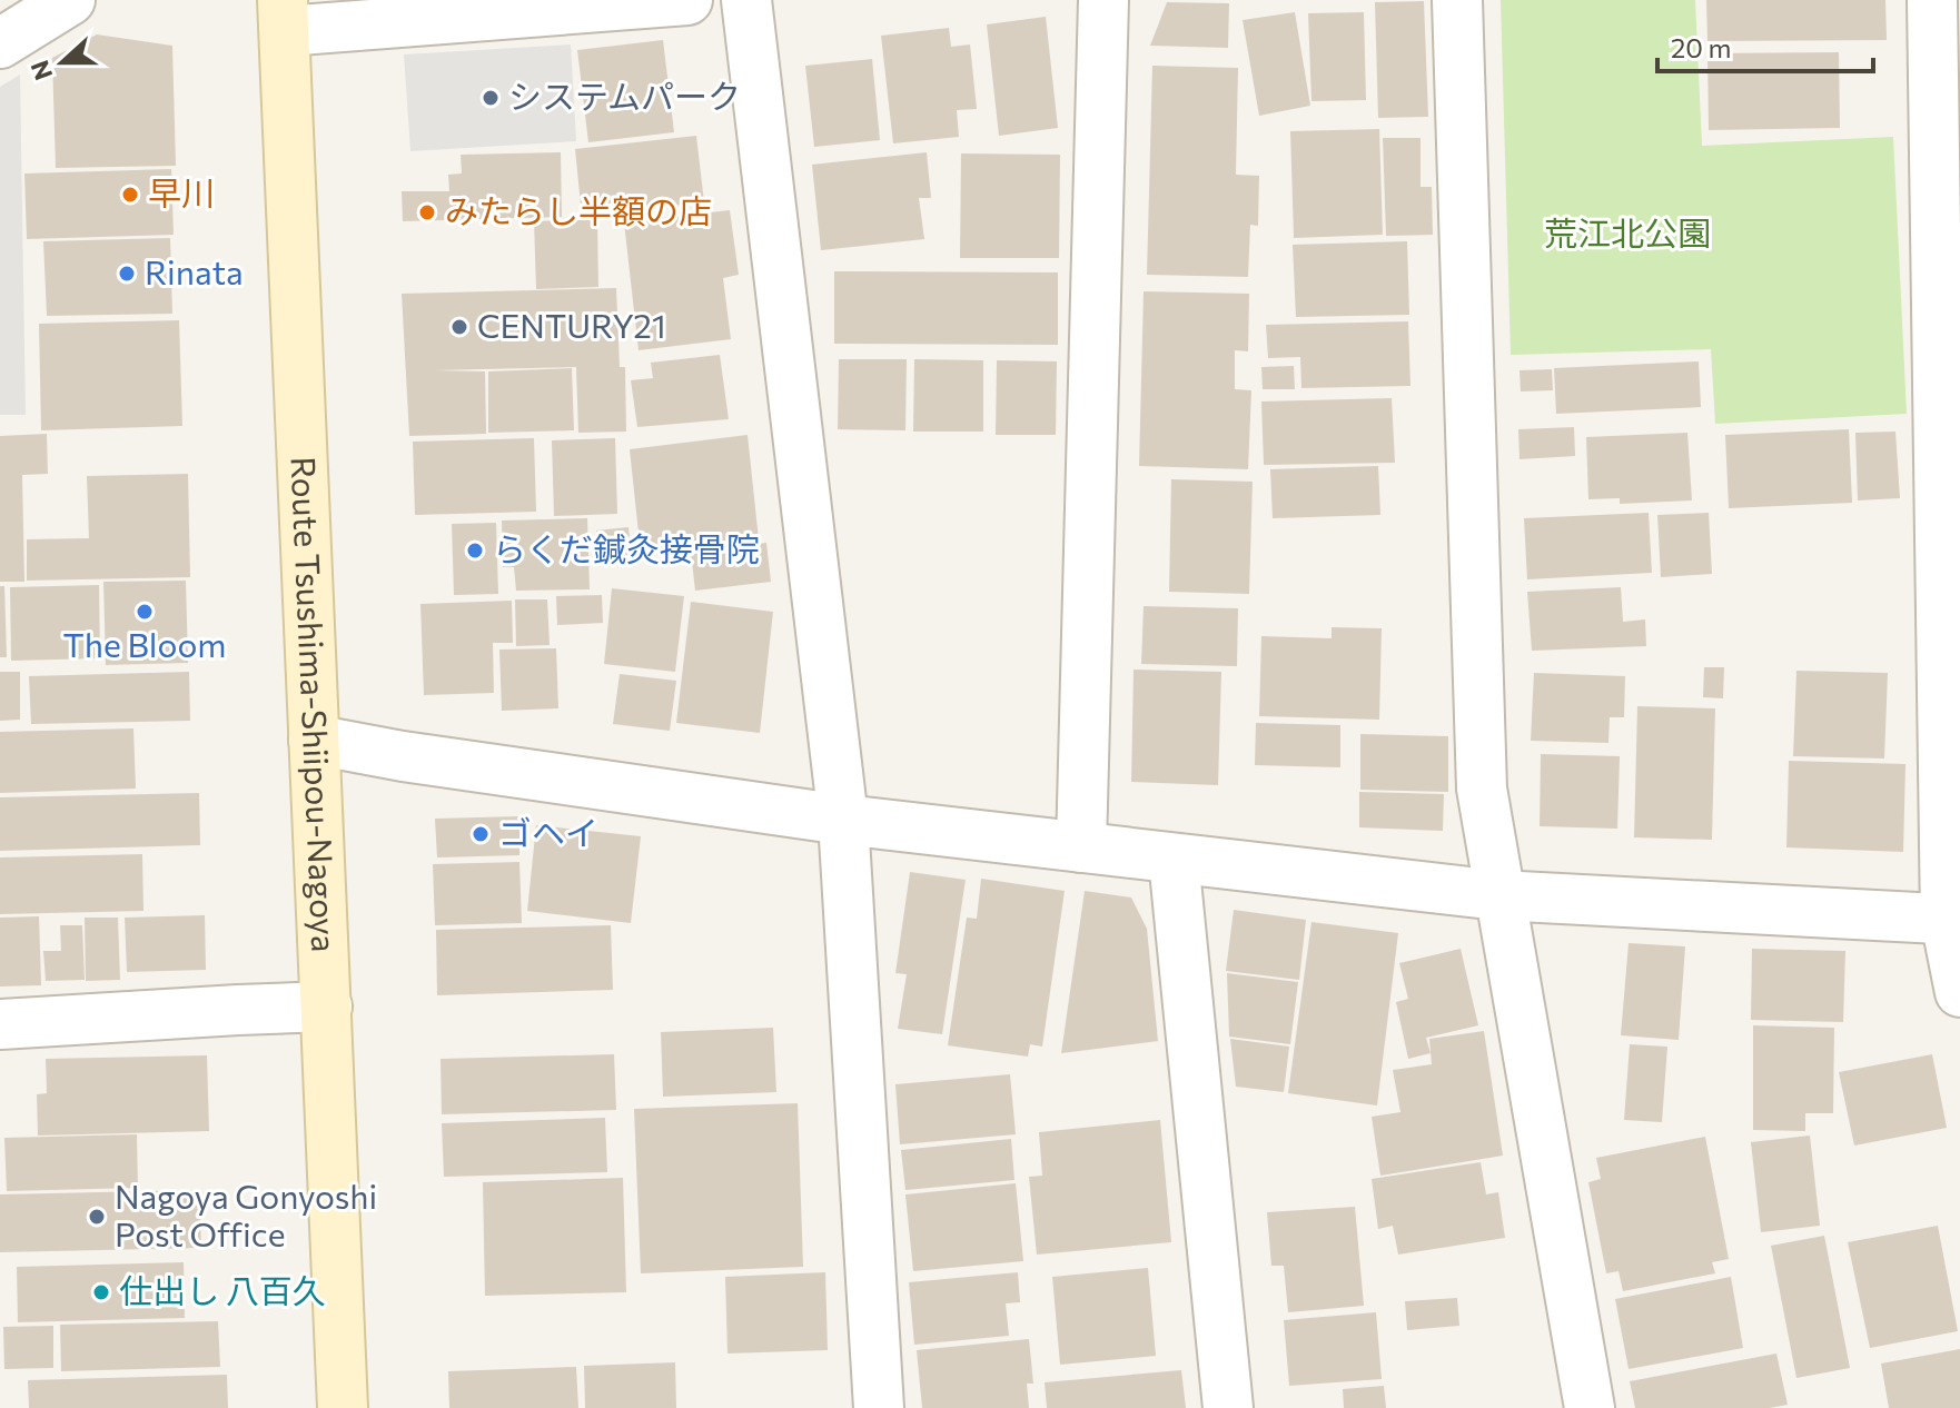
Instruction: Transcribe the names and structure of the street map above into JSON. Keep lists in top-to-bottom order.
{
  "streets": {
    "main road": ["Route Tsushima-Shiipou-Nagoya"]
  },
  "parks": ["荒江北公園"],
  "places": [
    "システムパーク",
    "早川",
    "みたらし半額の店",
    "Rinata",
    "CENTURY21",
    "らくだ鍼灸接骨院",
    "The Bloom",
    "ゴヘイ",
    "Nagoya Gonyoshi Post Office",
    "仕出し 八百久"
  ],
  "scale_bar": "20 m",
  "north": "left"
}
